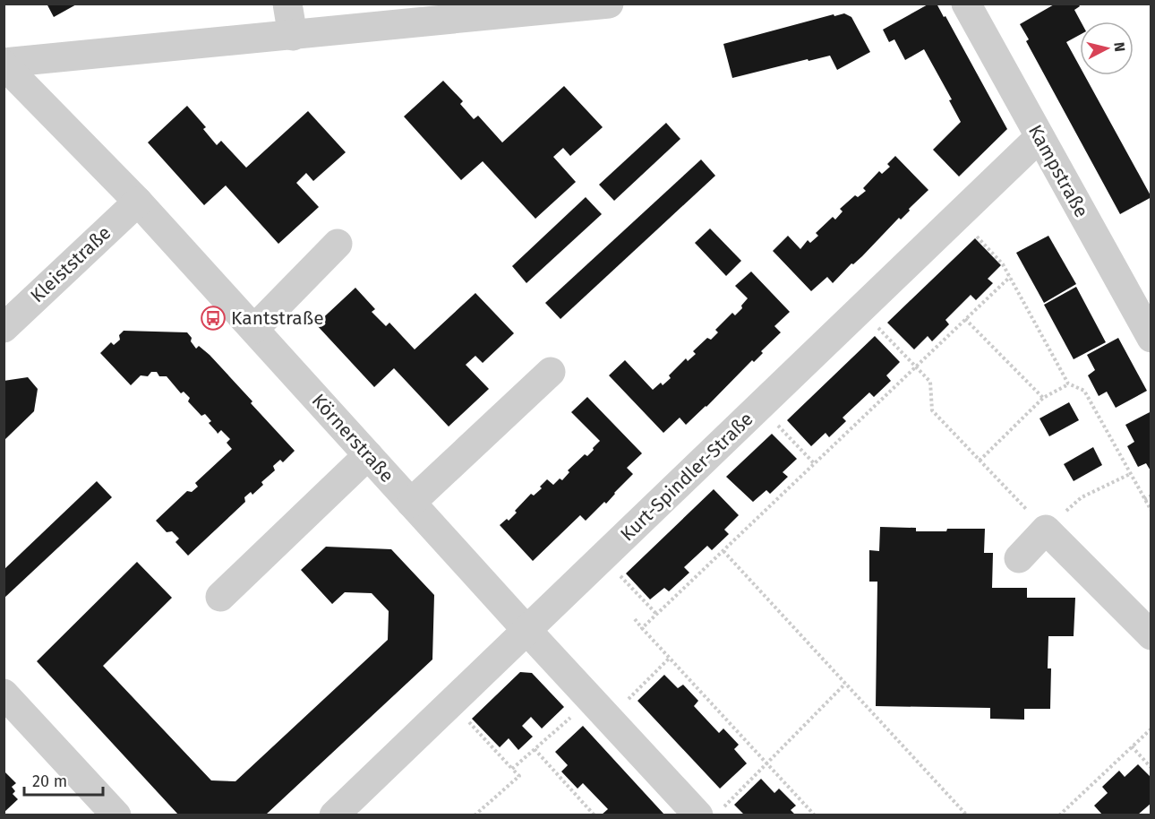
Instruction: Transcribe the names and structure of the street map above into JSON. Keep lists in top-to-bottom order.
{
  "streets": {
    "street": [
      "Kampstraße",
      "Kleiststraße",
      "Körnerstraße",
      "Kurt-Spindler-Straße"
    ]
  },
  "crossings": [
    ["Kampstraße", "Kurt-Spindler-Straße"],
    ["Kleiststraße", "Körnerstraße"],
    ["Körnerstraße", "Kurt-Spindler-Straße"]
  ],
  "places": {
    "bus stop": ["Kantstraße"]
  },
  "scale_bar": "20 m",
  "north": "right"
}
